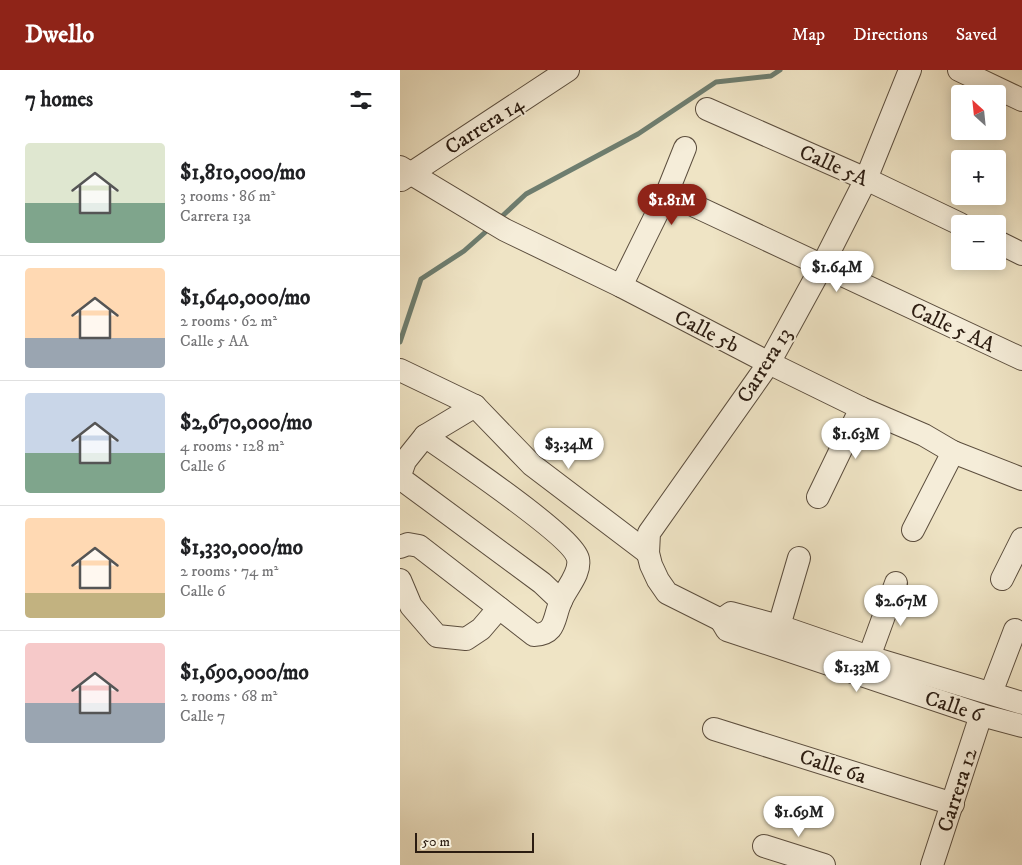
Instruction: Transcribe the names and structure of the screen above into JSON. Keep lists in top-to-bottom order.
{
  "streets": {
    "street": [
      "Carrera 14",
      "Calle 5A",
      "Calle 5 AA",
      "Calle 5b",
      "Carrera 13",
      "Calle 6",
      "Calle 6a",
      "Carrera 12"
    ]
  },
  "crossings": [
    ["Carrera 14", "Calle 5b"],
    ["Calle 5A", "Carrera 13"],
    ["Calle 5 AA", "Carrera 13"],
    ["Calle 5b", "Carrera 13"],
    ["Carrera 13", "Calle 6"],
    ["Calle 6", "Carrera 12"],
    ["Calle 6a", "Carrera 12"]
  ],
  "scale_bar": "50 m",
  "north": "top left",
  "page": {
    "header": "Dwello",
    "nav": ["Map", "Directions", "Saved"],
    "heading": "7 homes",
    "map_buttons": ["+", "−"],
    "list": [
      {
        "name": "$1,810,000/mo",
        "note": "3 rooms · 86 m² · Carrera 13a"
      },
      {
        "name": "$1,640,000/mo",
        "note": "2 rooms · 62 m² · Calle 5 AA"
      },
      {
        "name": "$2,670,000/mo",
        "note": "4 rooms · 128 m² · Calle 6"
      },
      {
        "name": "$1,330,000/mo",
        "note": "2 rooms · 74 m² · Calle 6"
      },
      {
        "name": "$1,690,000/mo",
        "note": "2 rooms · 68 m² · Calle 7"
      }
    ],
    "price": [
      "$1.81M",
      "$1.64M",
      "$1.63M",
      "$3.34M",
      "$2.67M",
      "$1.33M",
      "$1.69M"
    ],
    "scale": "50 m"
  }
}
